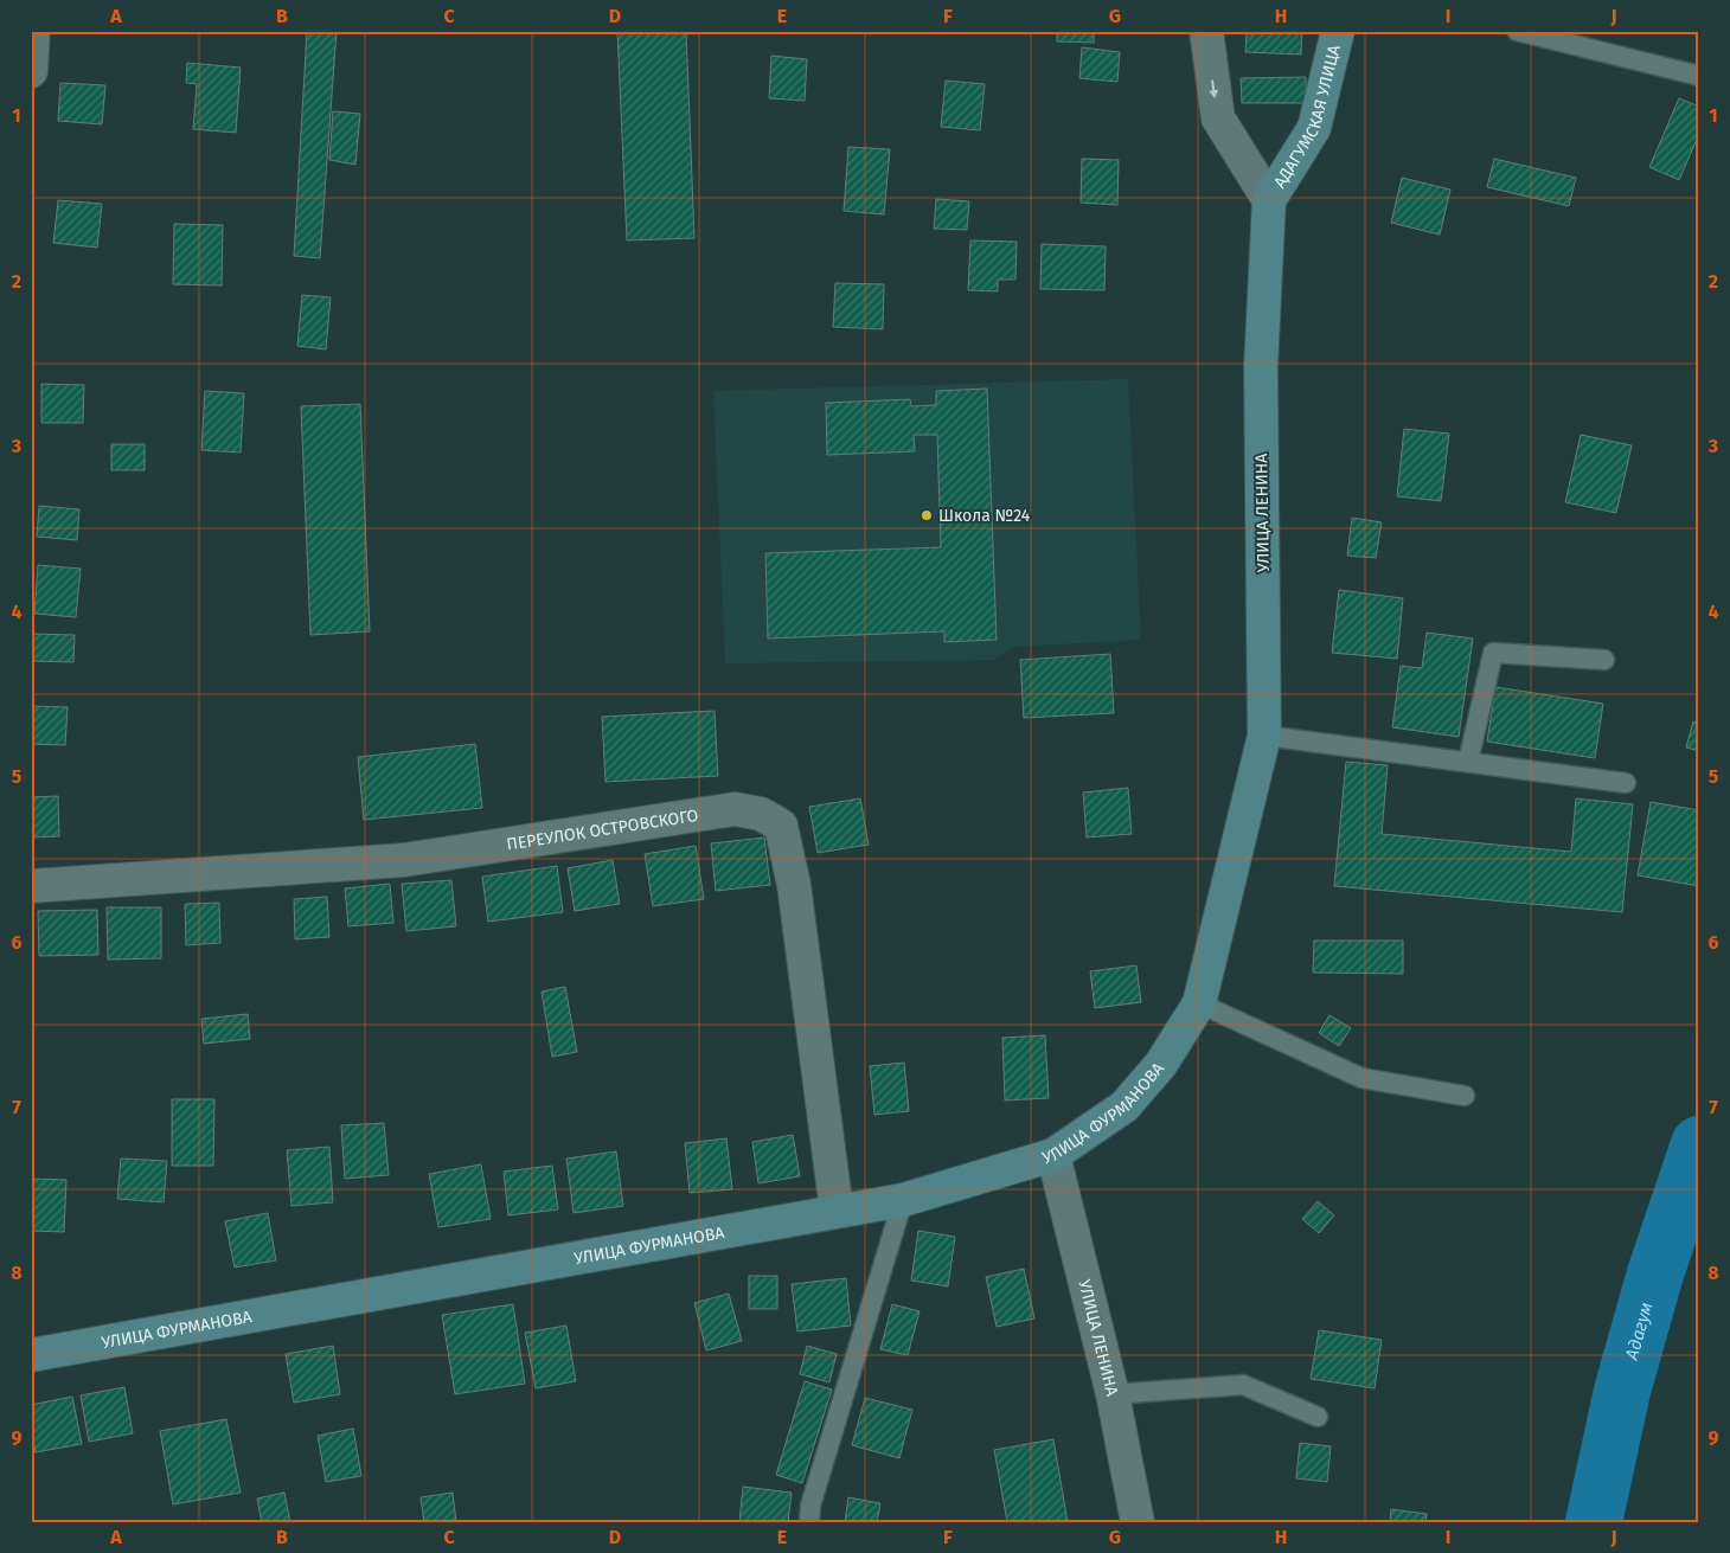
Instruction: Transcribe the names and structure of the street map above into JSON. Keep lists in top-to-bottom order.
{
  "streets": {
    "main road": ["АДАГУМСКАЯ УЛИЦА", "УЛИЦА ЛЕНИНА", "УЛИЦА ФУРМАНОВА"],
    "street": ["ПЕРЕУЛОК ОСТРОВСКОГО"]
  },
  "crossings": [
    ["АДАГУМСКАЯ УЛИЦА", "УЛИЦА ЛЕНИНА"],
    ["УЛИЦА ЛЕНИНА", "УЛИЦА ФУРМАНОВА"],
    ["ПЕРЕУЛОК ОСТРОВСКОГО", "УЛИЦА ФУРМАНОВА"]
  ],
  "water": ["Адагум"],
  "places": ["Школа №24"],
  "grid": {
    "columns": [
      "A",
      "B",
      "C",
      "D",
      "E",
      "F",
      "G",
      "H",
      "I",
      "J"
    ],
    "rows": [
      "1",
      "2",
      "3",
      "4",
      "5",
      "6",
      "7",
      "8",
      "9"
    ]
  }
}
